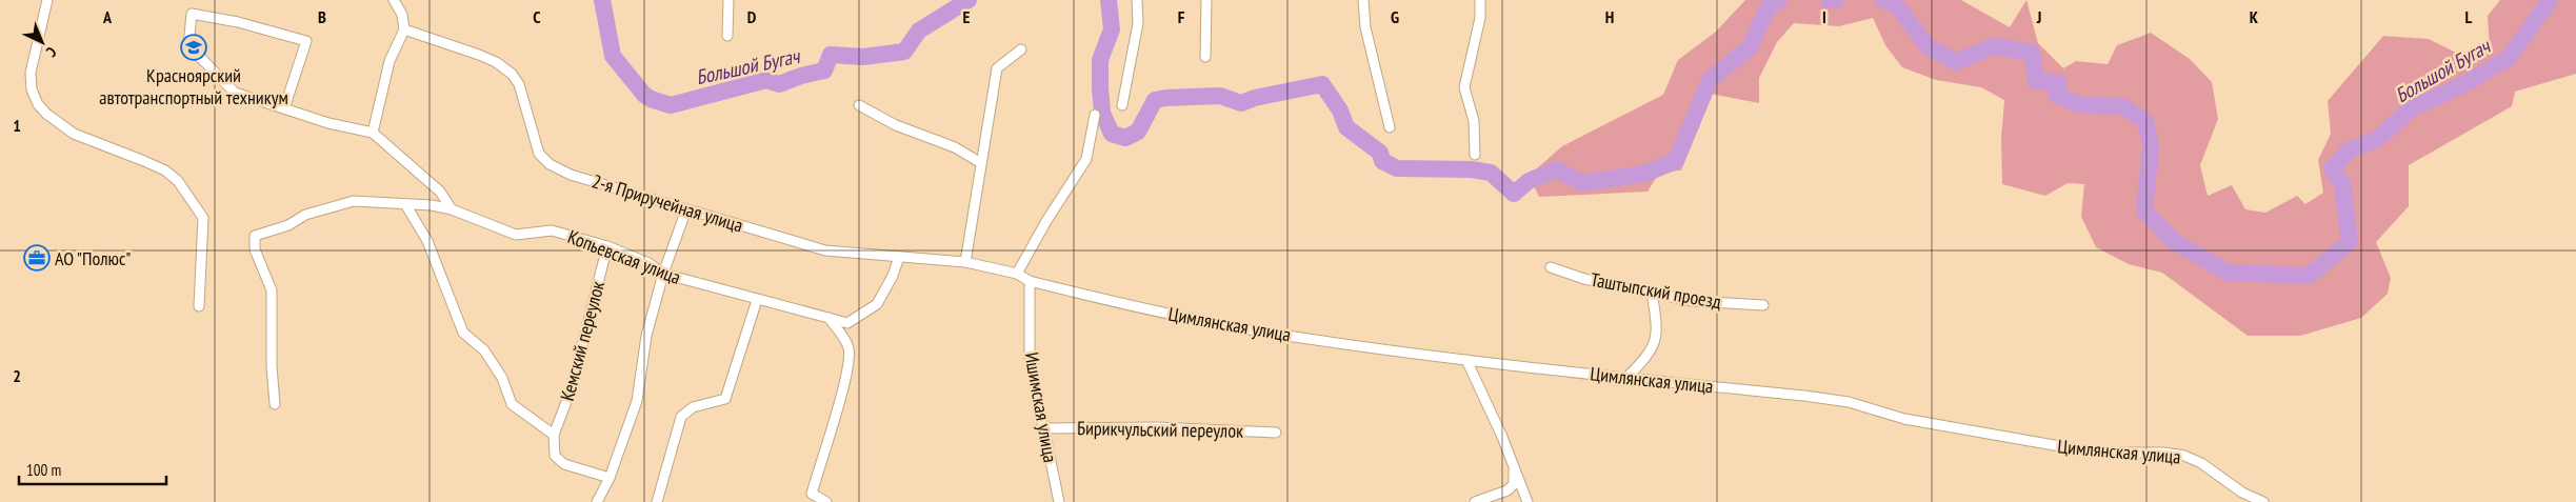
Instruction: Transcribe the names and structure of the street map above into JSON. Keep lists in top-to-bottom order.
{
  "streets": {
    "street": [
      "2-я Приручейная улица",
      "Копьевская улица",
      "Таштыпский проезд",
      "Цимлянская улица",
      "Кемский переулок",
      "Ишимская улица",
      "Бирикчульский переулок"
    ]
  },
  "crossings": [
    ["2-я Приручейная улица", "Копьевская улица"],
    ["2-я Приручейная улица", "Цимлянская улица"],
    ["2-я Приручейная улица", "Ишимская улица"],
    ["Копьевская улица", "Кемский переулок"],
    ["Цимлянская улица", "Ишимская улица"],
    ["Ишимская улица", "Бирикчульский переулок"]
  ],
  "water": ["Большой Бугач"],
  "places": {
    "school or university": ["Красноярский автотранспортный техникум"],
    "office": ["АО \"Полюс\""]
  },
  "scale_bar": "100 m",
  "north": "bottom right",
  "grid": {
    "columns": [
      "A",
      "B",
      "C",
      "D",
      "E",
      "F",
      "G",
      "H",
      "I",
      "J",
      "K",
      "L"
    ],
    "rows": ["1", "2"]
  }
}
